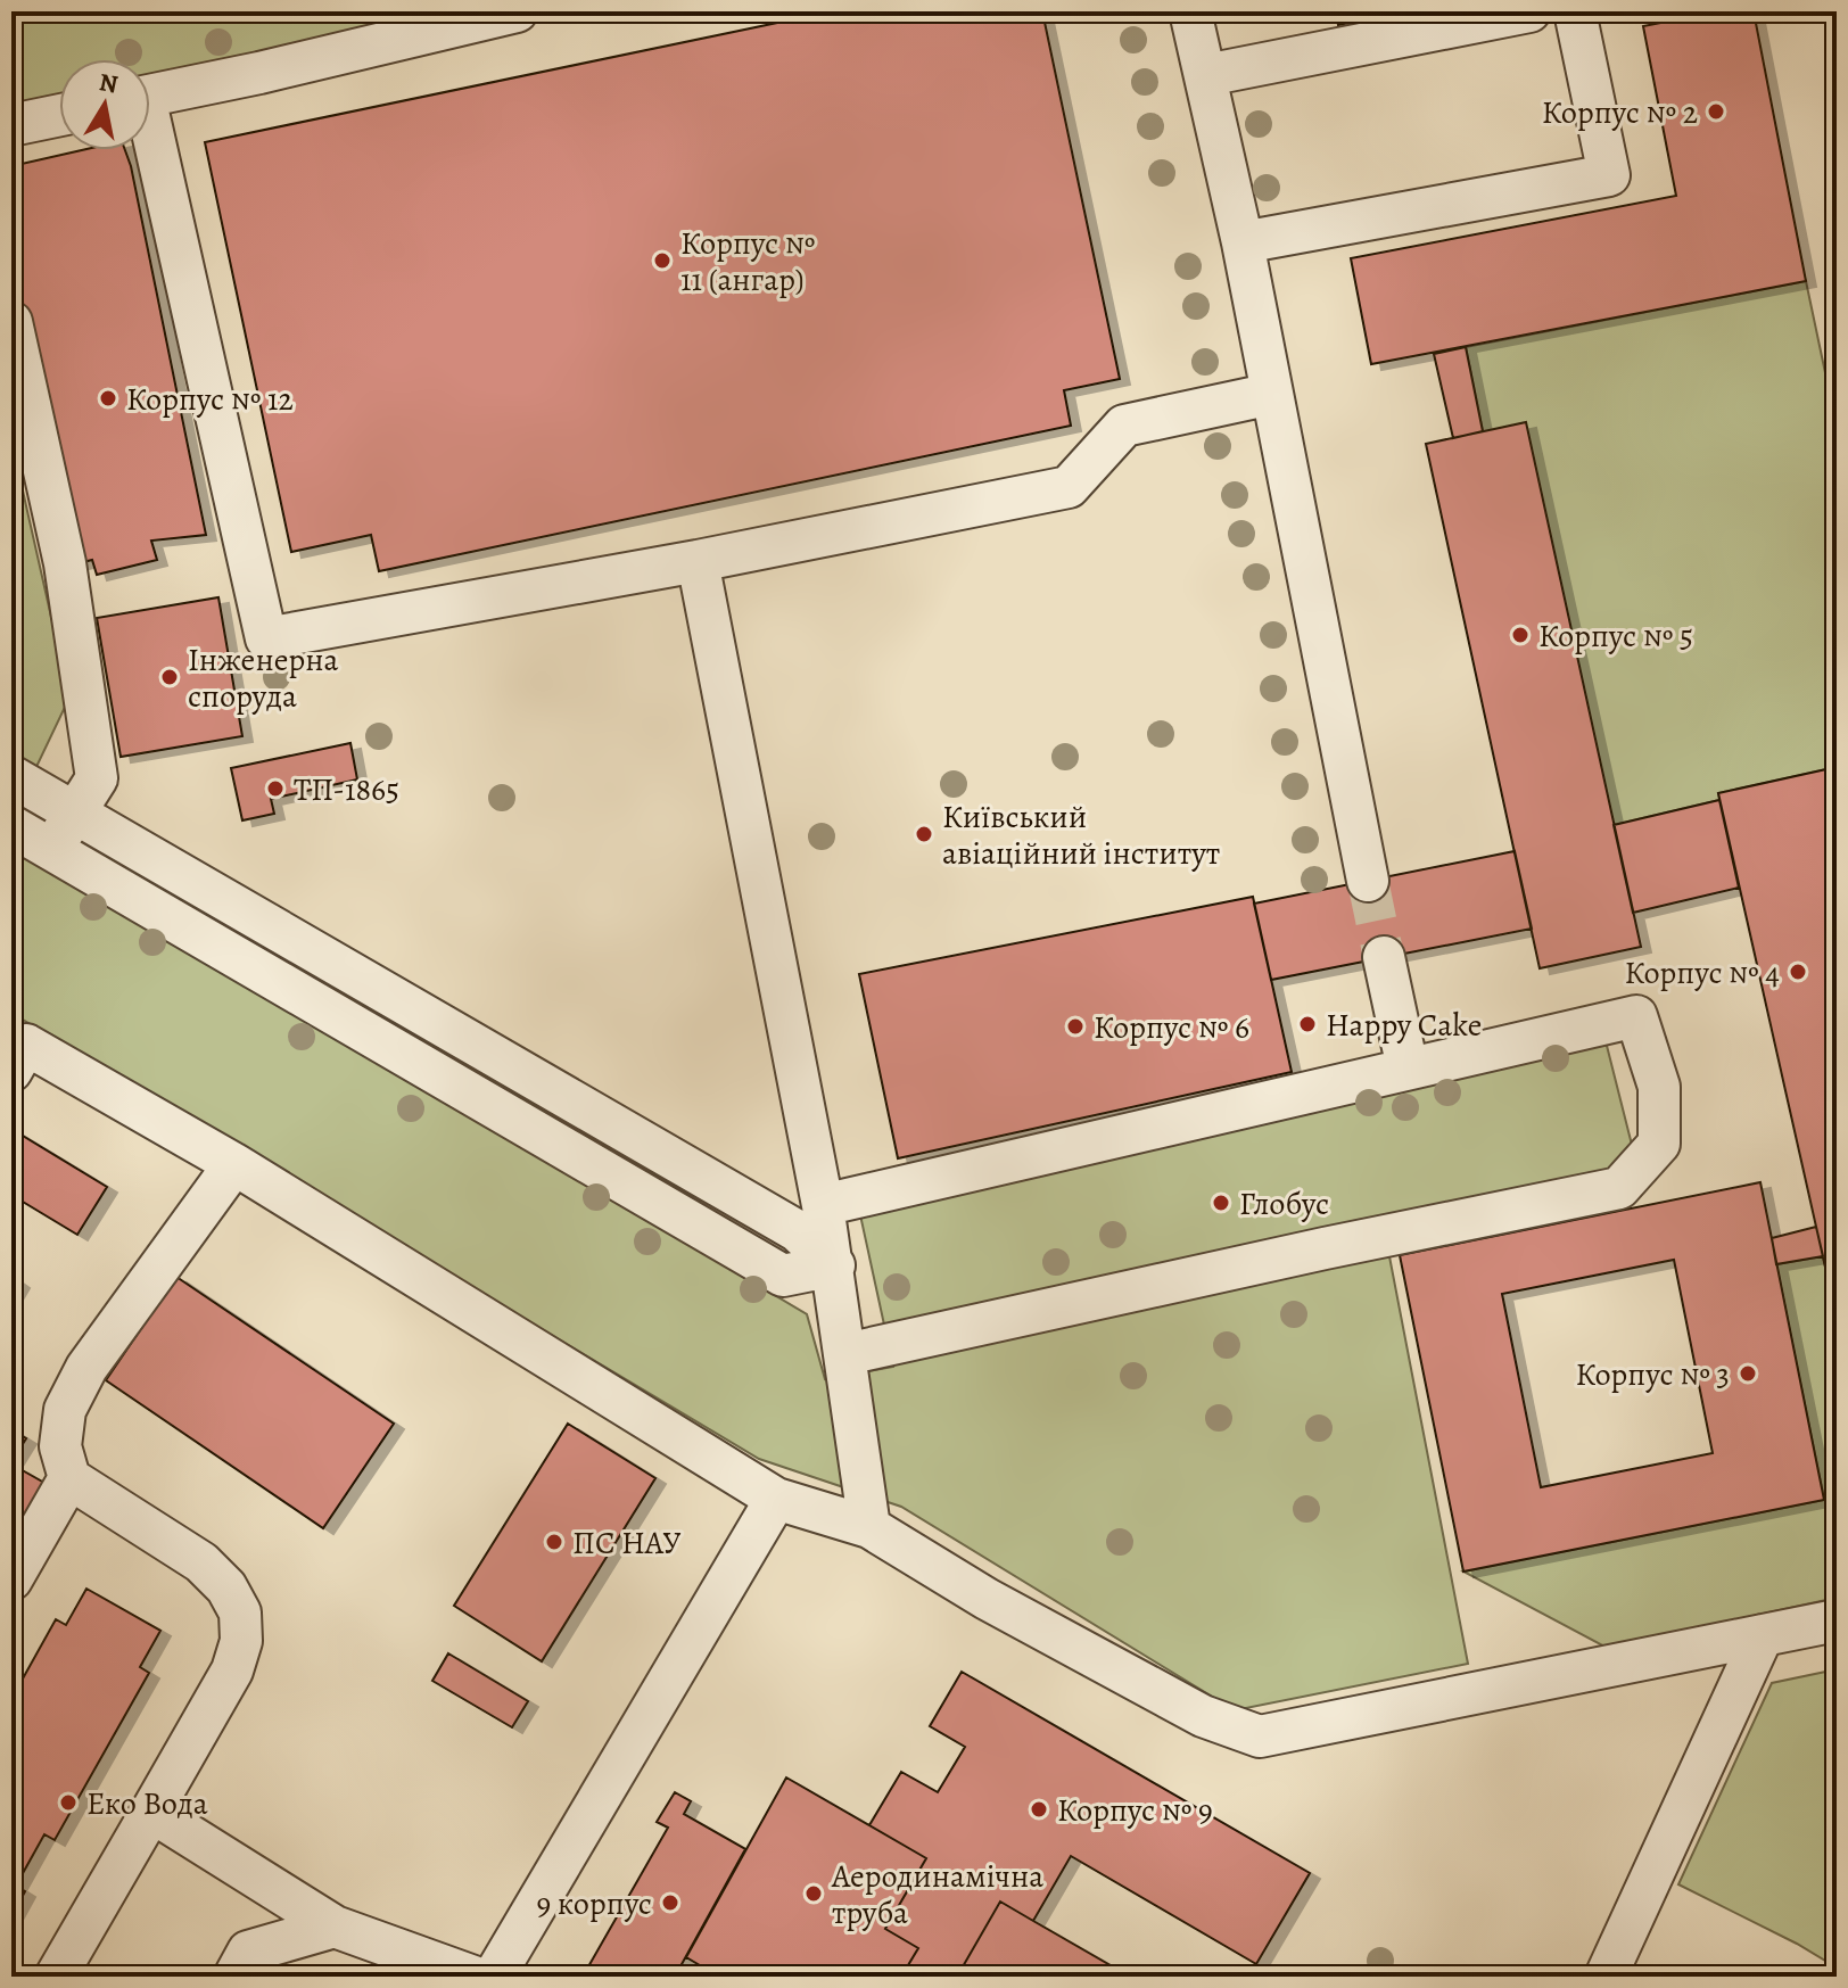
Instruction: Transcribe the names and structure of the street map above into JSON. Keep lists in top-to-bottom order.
{
  "places": [
    "Корпус № 2",
    "Корпус № 11 (ангар)",
    "Корпус № 12",
    "Корпус № 5",
    "Інженерна споруда",
    "ТП-1865",
    "Київський авіаційний інститут",
    "Корпус № 4",
    "Happy Cake",
    "Корпус № 6",
    "Глобус",
    "Корпус № 3",
    "ПС НАУ",
    "Еко Вода",
    "Корпус № 9",
    "Аеродинамічна труба",
    "9 корпус"
  ],
  "north": "top"
}
